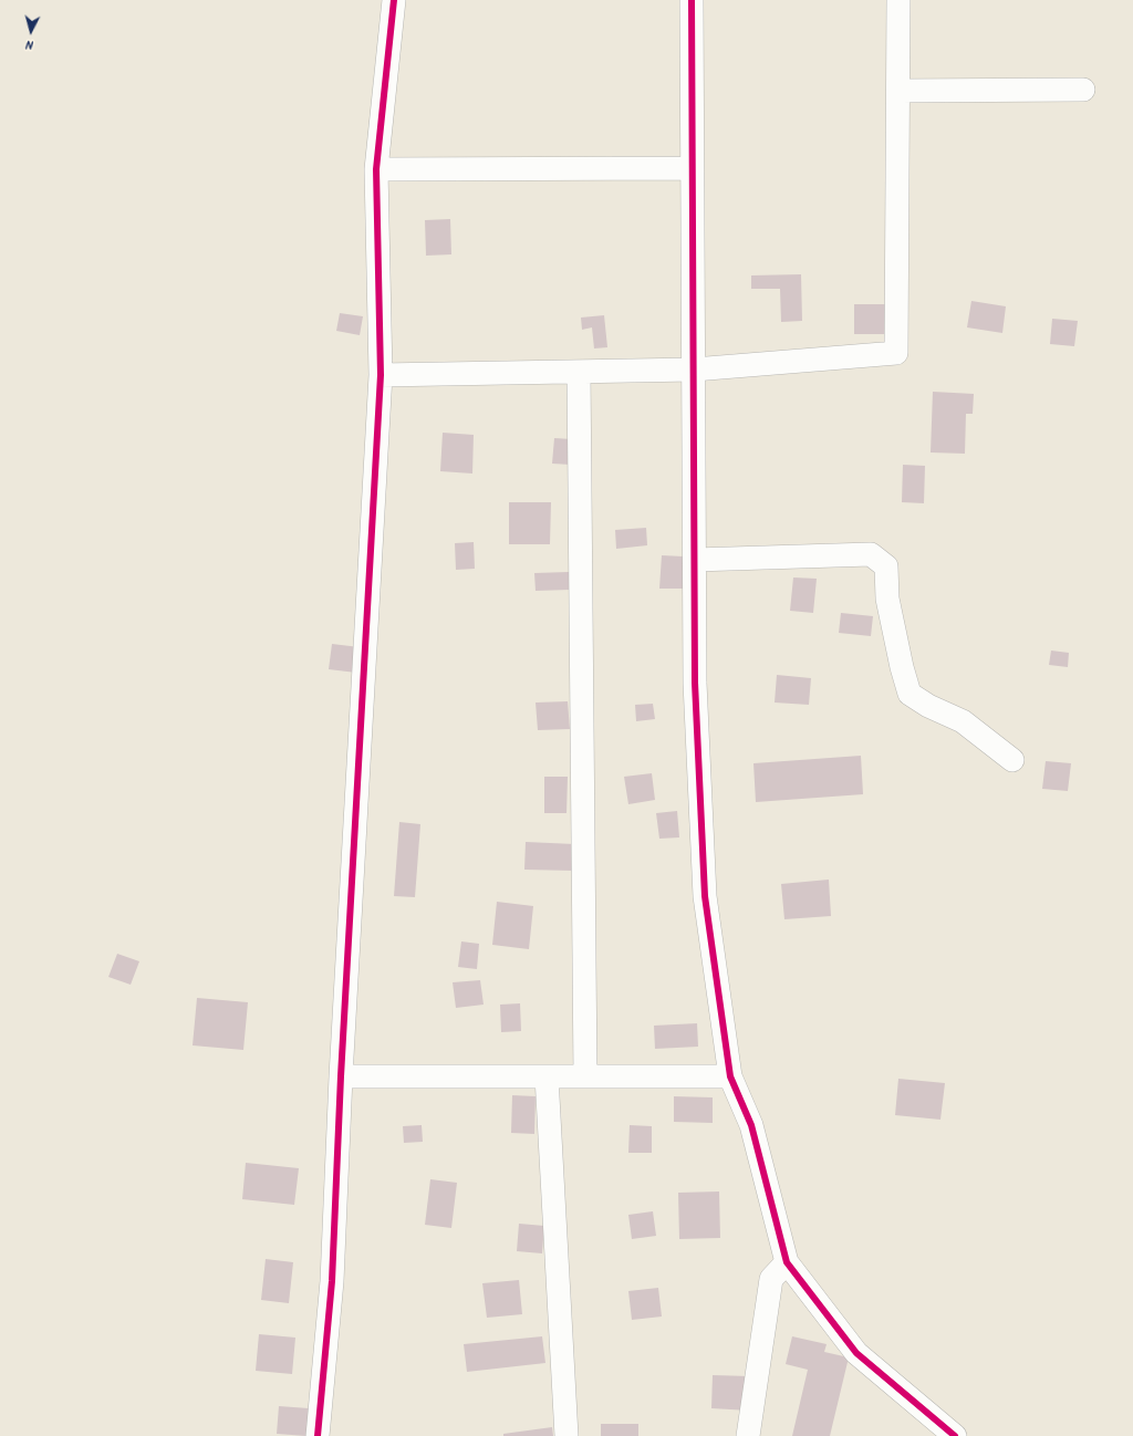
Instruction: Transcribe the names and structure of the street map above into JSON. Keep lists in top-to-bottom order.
{
  "north": "bottom"
}
